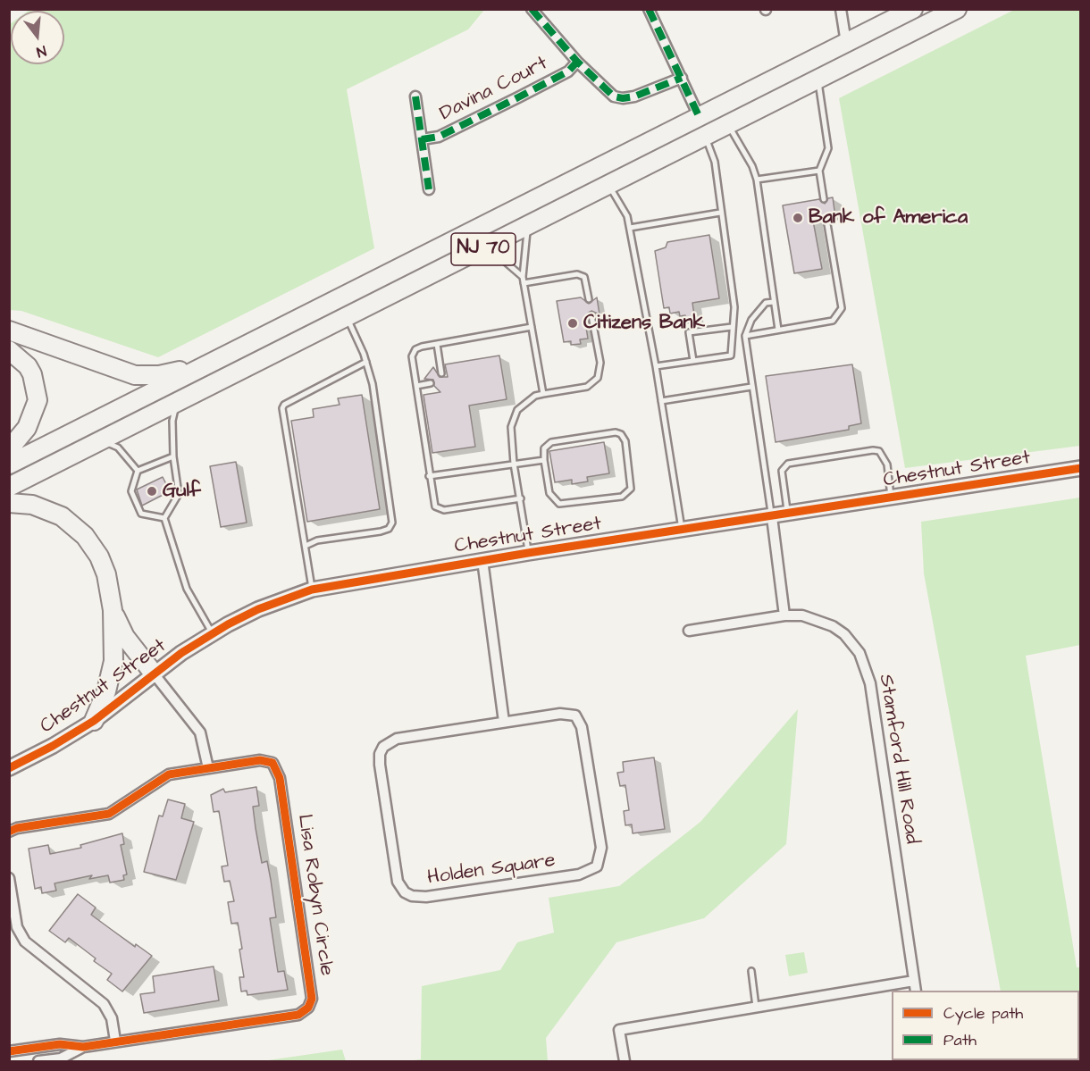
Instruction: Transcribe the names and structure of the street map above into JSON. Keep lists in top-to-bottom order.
{
  "streets": {
    "highway": ["NJ 70"],
    "street": [
      "Davina Court",
      "Chestnut Street",
      "Stamford Hill Road",
      "Holden Square",
      "Lisa Robyn Circle"
    ]
  },
  "places": ["Bank of America", "Citizens Bank", "Gulf"],
  "legend": ["Cycle path", "Path"],
  "north": "bottom"
}
